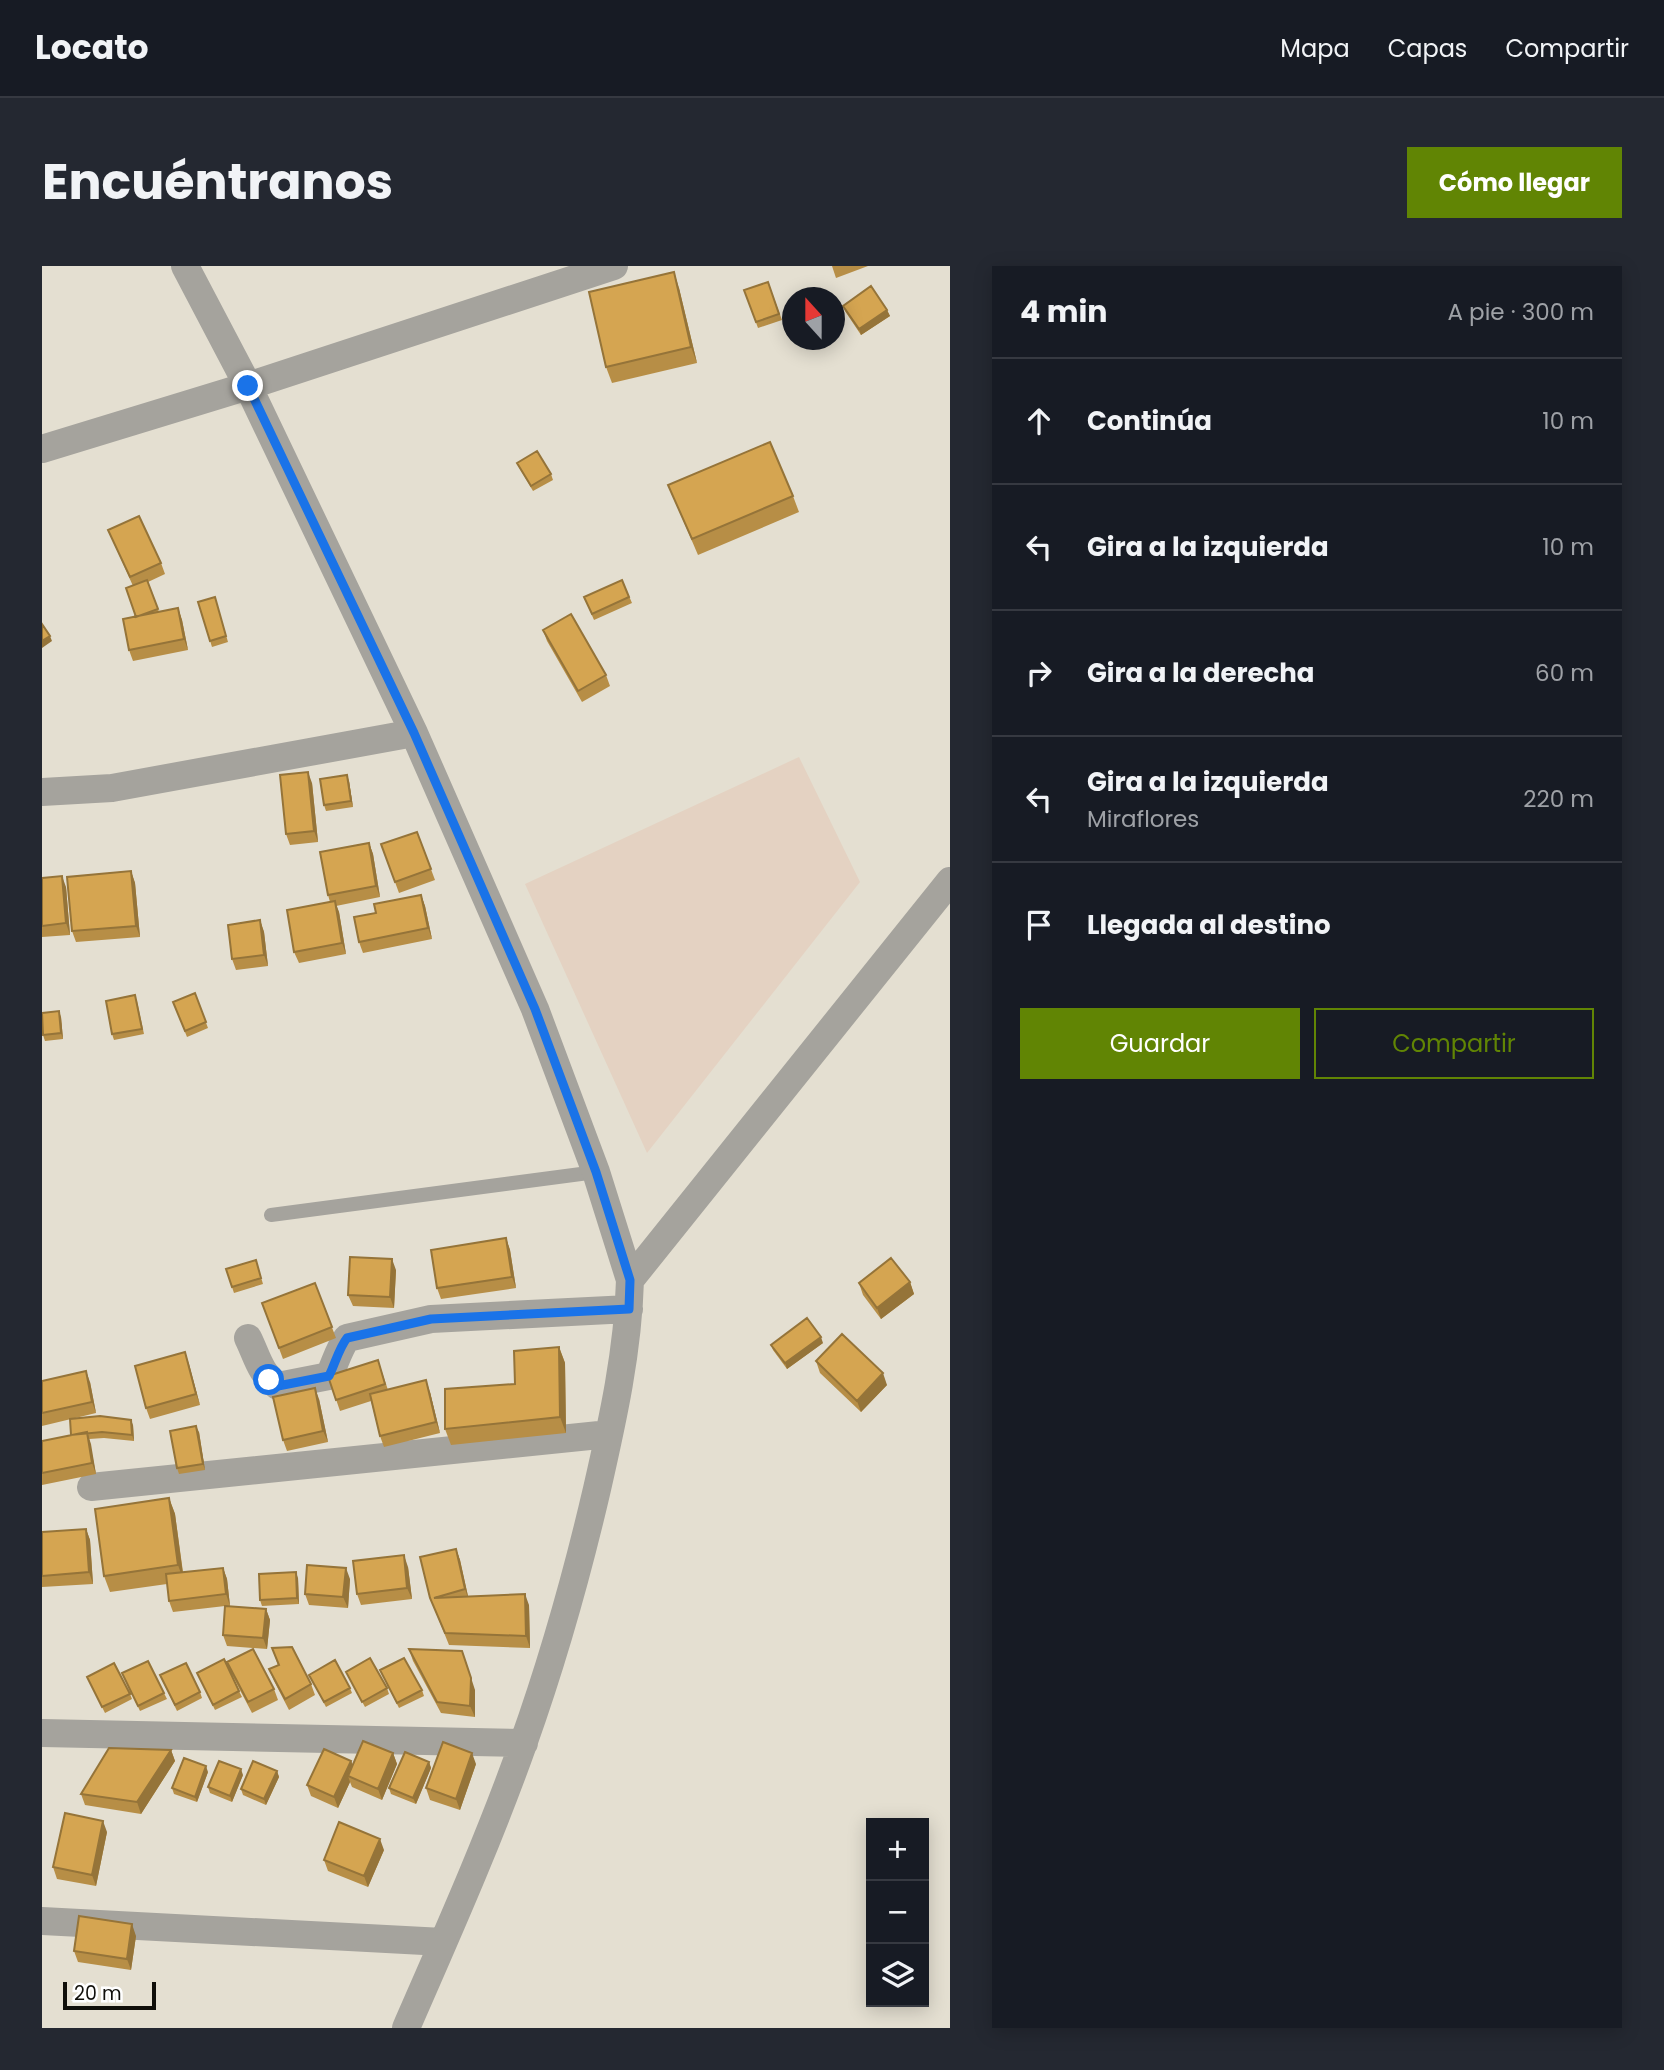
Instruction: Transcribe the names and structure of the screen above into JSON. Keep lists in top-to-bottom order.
{
  "scale_bar": "20 m",
  "north": "top",
  "page": {
    "header": "Locato",
    "nav": ["Mapa", "Capas", "Compartir"],
    "title": "Encuéntranos",
    "buttons": [
      "Cómo llegar",
      ["Guardar", "Compartir"]
    ],
    "heading": ["4 min", "A pie · 300 m"],
    "list": [
      ["Continúa", "10 m"],
      ["Gira a la izquierda", "10 m"],
      ["Gira a la derecha", "60 m"],
      ["Gira a la izquierda", "Miraflores", "220 m"],
      "Llegada al destino"
    ],
    "map_buttons": ["+", "−"],
    "scale": "20 m"
  }
}
